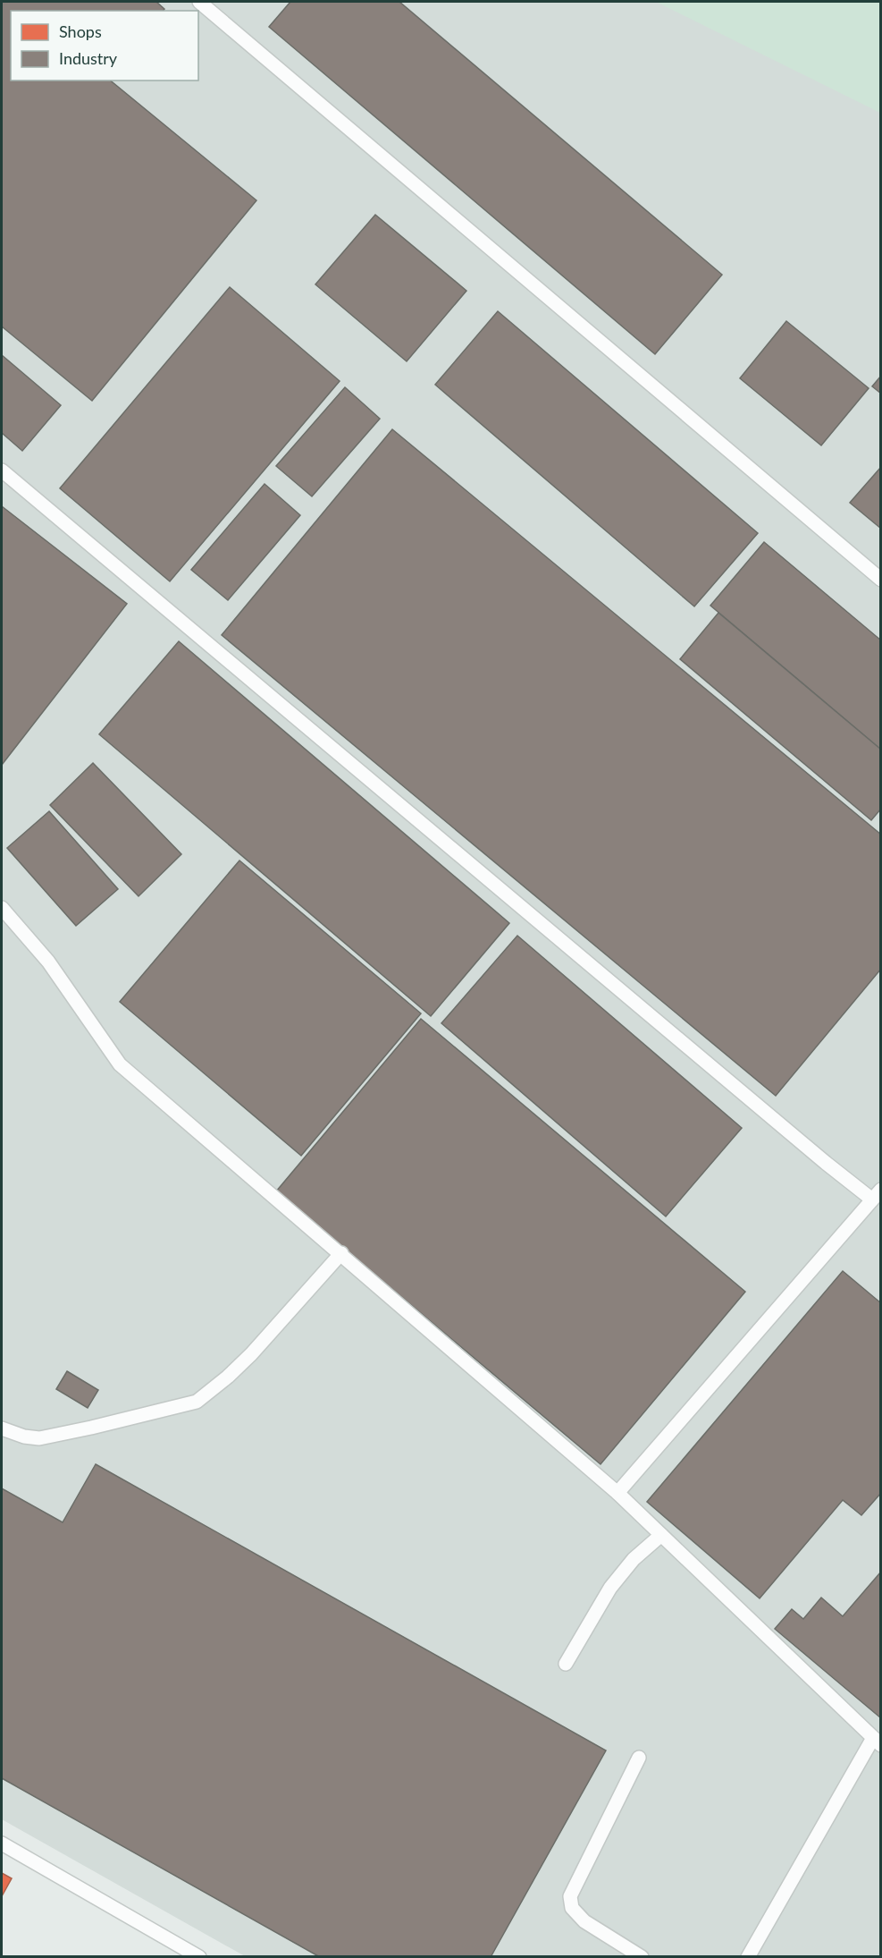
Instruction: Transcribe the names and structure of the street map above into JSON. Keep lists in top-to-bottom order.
{
  "legend": ["Shops", "Industry"]
}
